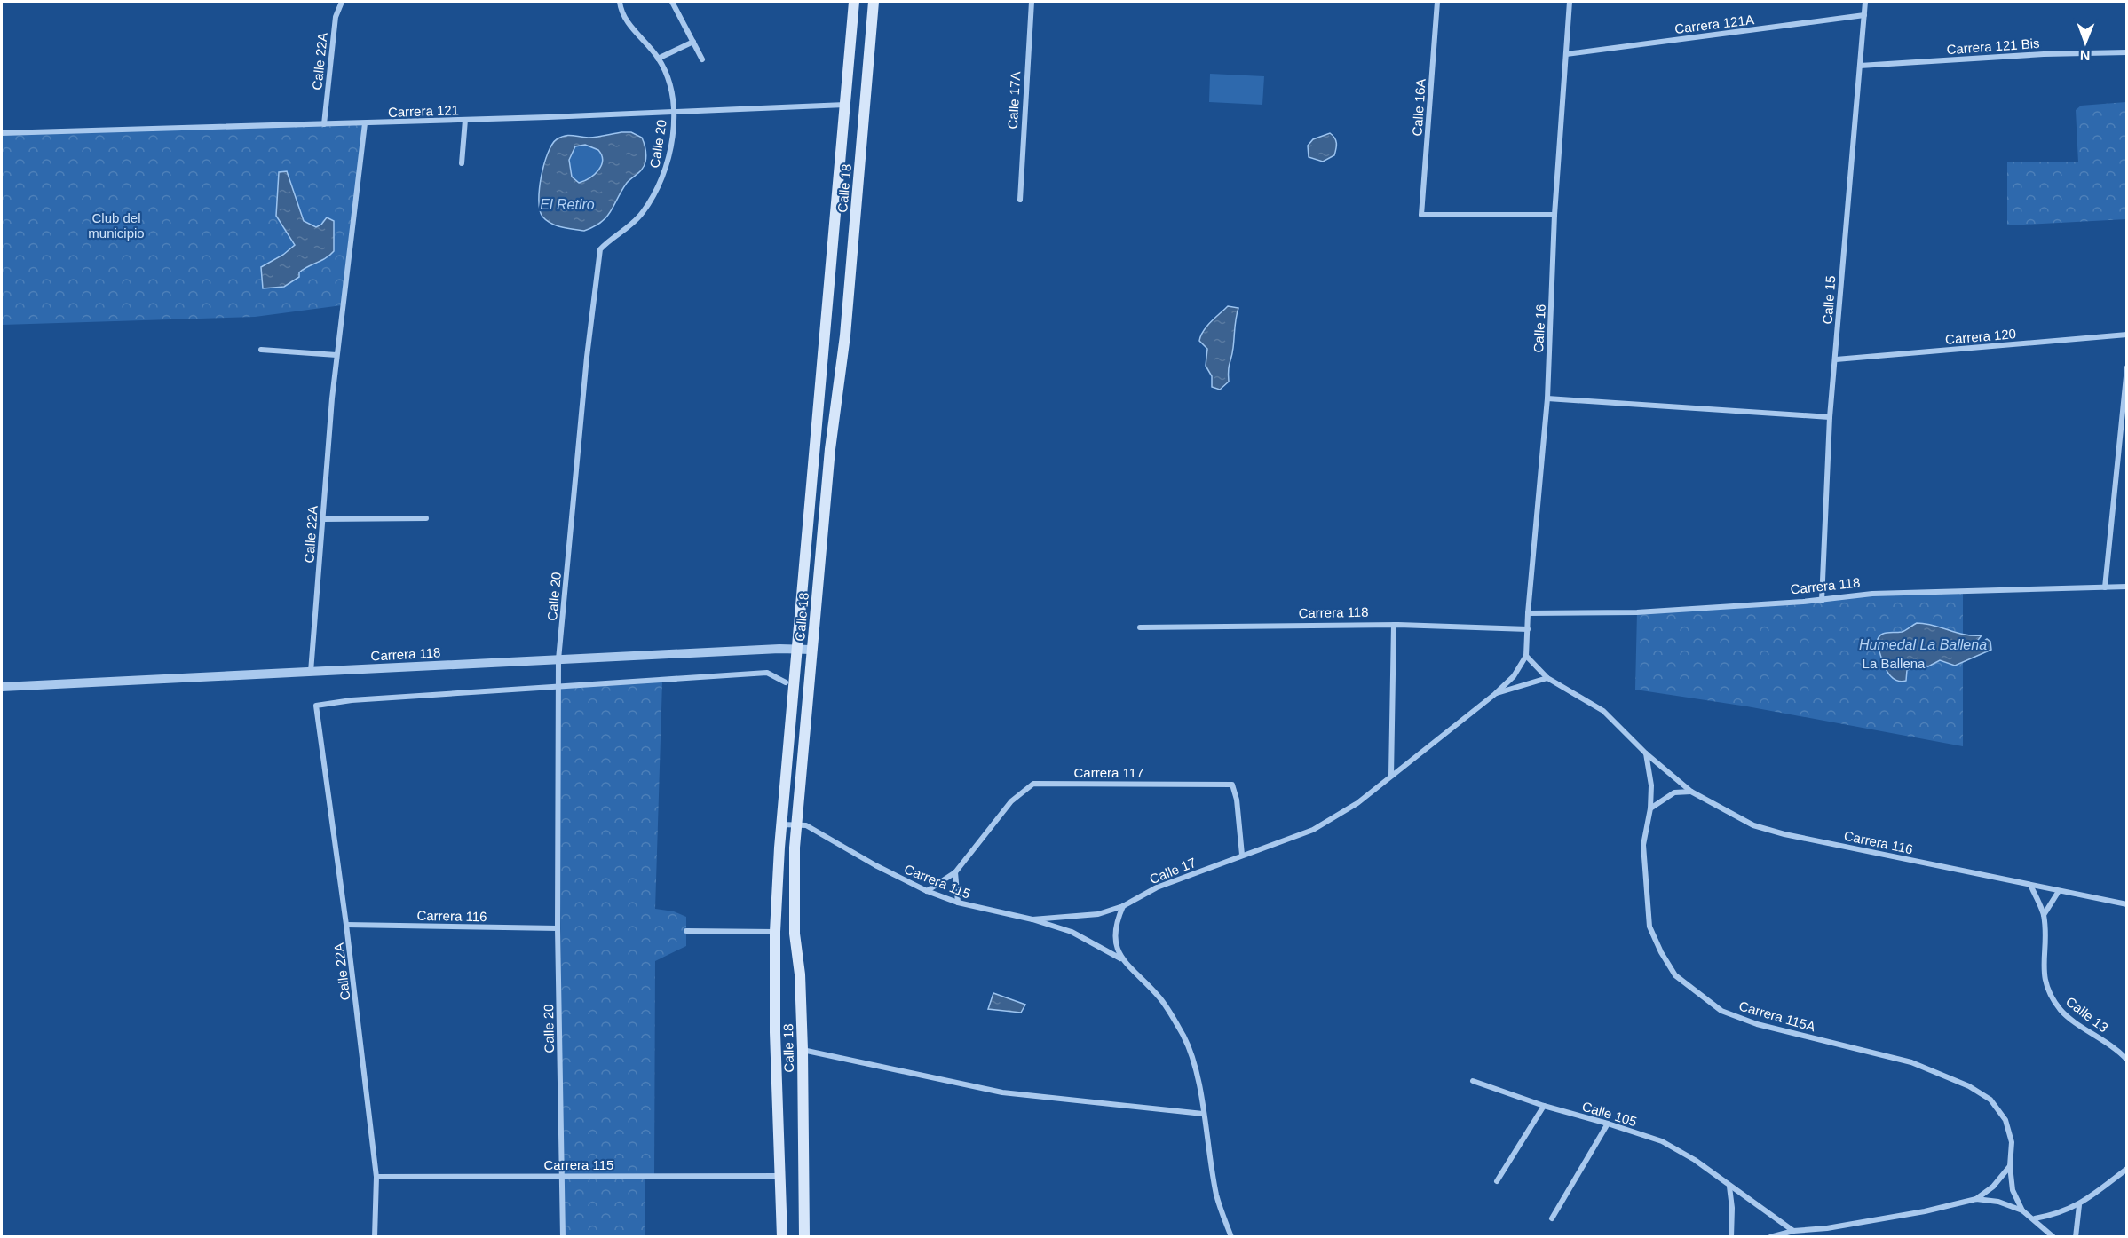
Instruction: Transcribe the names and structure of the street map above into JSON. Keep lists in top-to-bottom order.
{
  "streets": {
    "main road": ["Calle 18"],
    "street": [
      "Carrera 121A",
      "Carrera 121 Bis",
      "Calle 22A",
      "Calle 17A",
      "Calle 16A",
      "Carrera 121",
      "Calle 20",
      "Calle 15",
      "Calle 16",
      "Carrera 120",
      "Carrera 118",
      "Carrera 117",
      "Carrera 116",
      "Calle 17",
      "Carrera 115",
      "Calle 13",
      "Carrera 115A",
      "Calle 105"
    ]
  },
  "crossings": [
    ["Carrera 121A", "Calle 15"],
    ["Carrera 121A", "Calle 16"],
    ["Carrera 121 Bis", "Calle 15"],
    ["Calle 22A", "Carrera 121"],
    ["Calle 22A", "Calle 20"],
    ["Calle 22A", "Carrera 118"],
    ["Calle 22A", "Carrera 116"],
    ["Calle 22A", "Carrera 115"],
    ["Calle 16A", "Calle 16"],
    ["Carrera 121", "Calle 20"],
    ["Carrera 121", "Calle 18"],
    ["Calle 20", "Carrera 118"],
    ["Calle 20", "Carrera 116"],
    ["Calle 20", "Carrera 115"],
    ["Calle 18", "Carrera 118"],
    ["Calle 18", "Carrera 115"],
    ["Calle 15", "Carrera 120"],
    ["Calle 15", "Carrera 118"],
    ["Calle 16", "Carrera 118"],
    ["Calle 16", "Carrera 116"],
    ["Calle 16", "Calle 17"],
    ["Carrera 117", "Calle 17"],
    ["Carrera 117", "Carrera 115"],
    ["Carrera 116", "Calle 17"],
    ["Carrera 116", "Calle 13"],
    ["Calle 17", "Carrera 115"]
  ],
  "water": ["El Retiro", "Humedal La Ballena"],
  "parks": ["Club del municipio", "La Ballena"],
  "north": "bottom"
}
